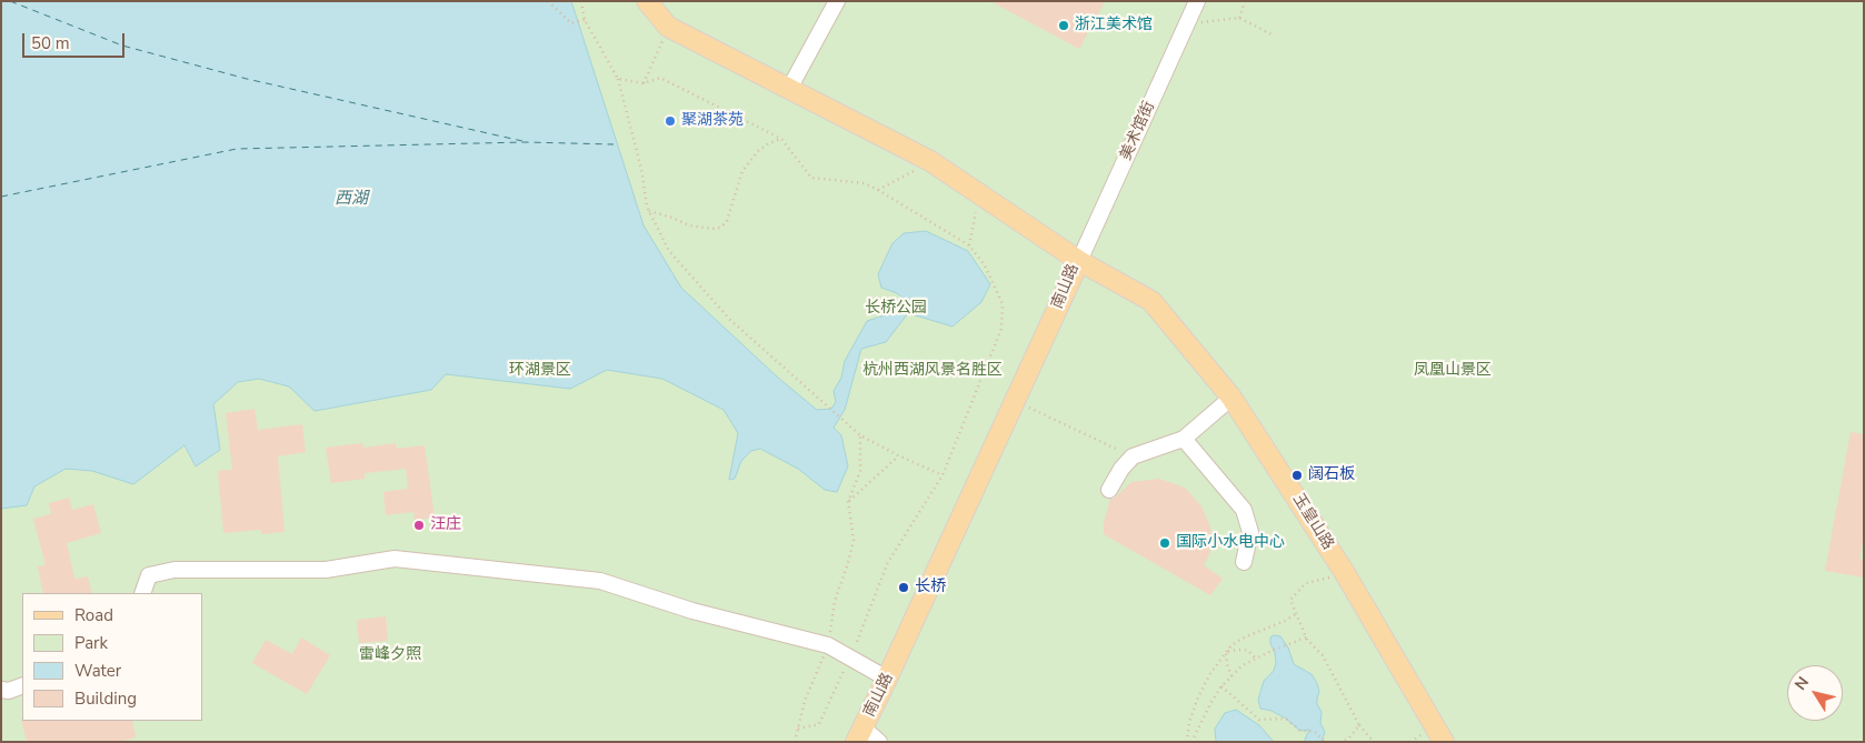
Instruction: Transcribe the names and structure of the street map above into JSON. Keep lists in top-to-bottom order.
{
  "streets": {
    "main road": ["南山路", "玉皇山路"],
    "street": ["美术馆街"]
  },
  "crossings": [
    ["美术馆街", "南山路"],
    ["美术馆街", "玉皇山路"],
    ["南山路", "玉皇山路"]
  ],
  "water": ["西湖"],
  "parks": [
    "长桥公园",
    "环湖景区",
    "杭州西湖风景名胜区",
    "凤凰山景区",
    "雷峰夕照"
  ],
  "places": [
    "浙江美术馆",
    "聚湖茶苑",
    "阔石板",
    "汪庄",
    "国际小水电中心",
    "长桥"
  ],
  "legend": [
    "Road",
    "Park",
    "Water",
    "Building"
  ],
  "scale_bar": "50 m",
  "north": "top left"
}
